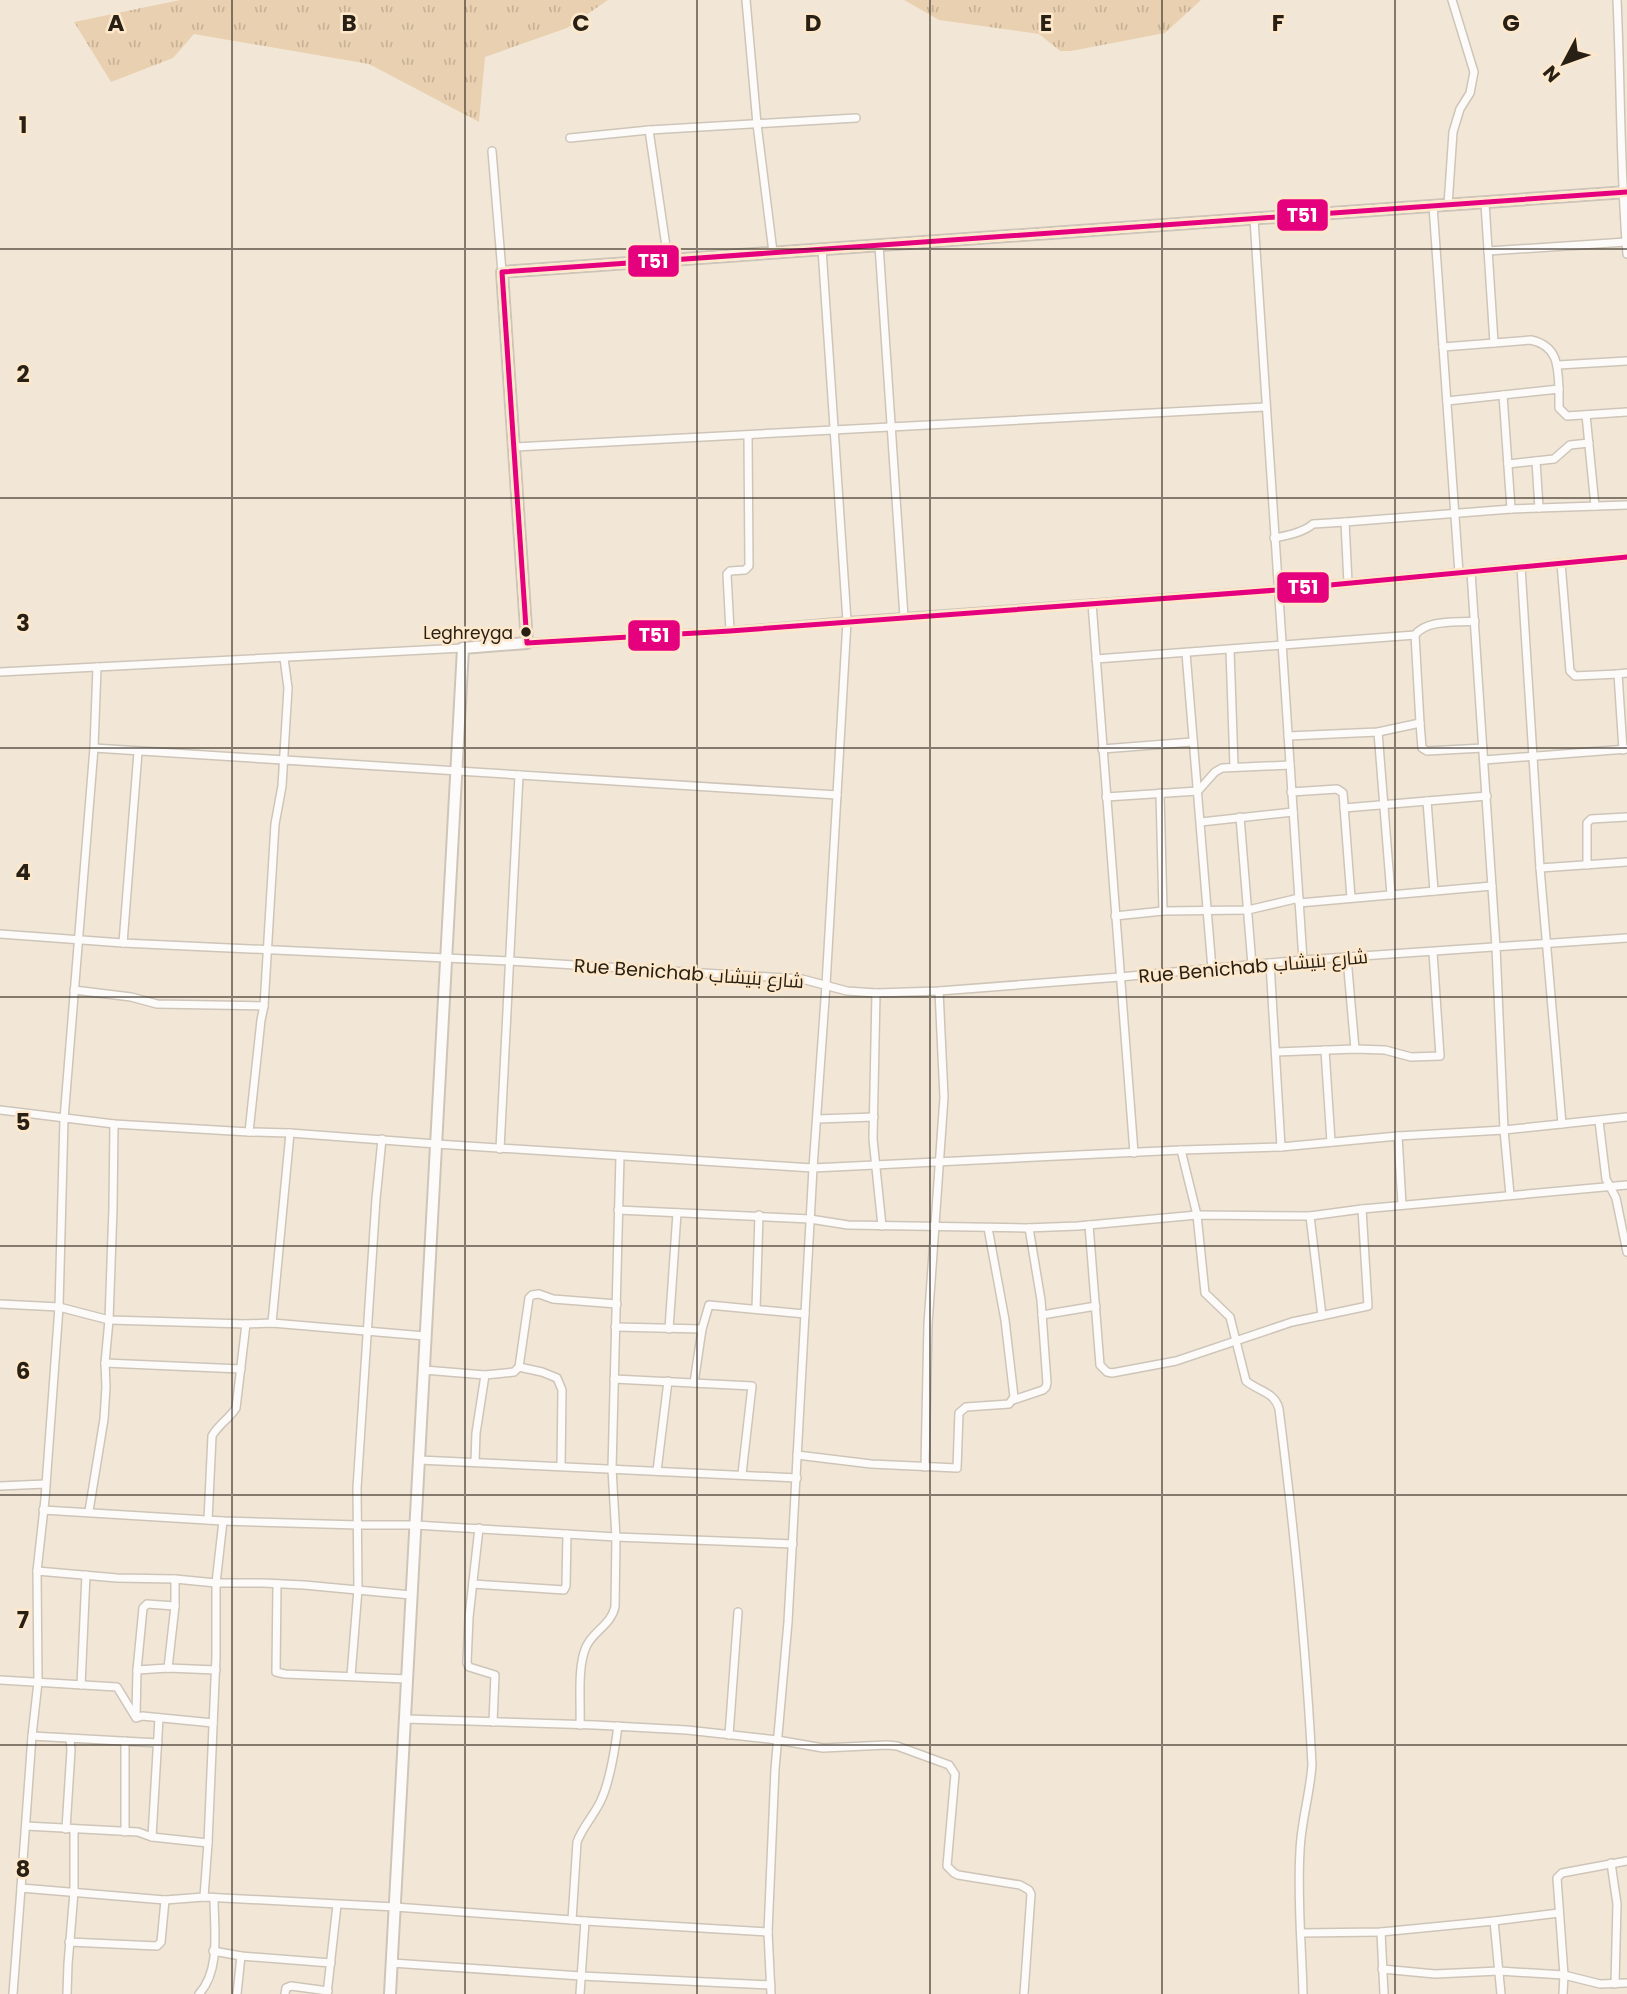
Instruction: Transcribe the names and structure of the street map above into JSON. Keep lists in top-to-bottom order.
{
  "streets": {
    "street": ["Rue Benichab شارع بنيشاب"]
  },
  "places": ["Leghreyga"],
  "lines": ["transit line T51"],
  "north": "bottom left",
  "grid": {
    "columns": [
      "A",
      "B",
      "C",
      "D",
      "E",
      "F",
      "G"
    ],
    "rows": [
      "1",
      "2",
      "3",
      "4",
      "5",
      "6",
      "7",
      "8"
    ]
  }
}
